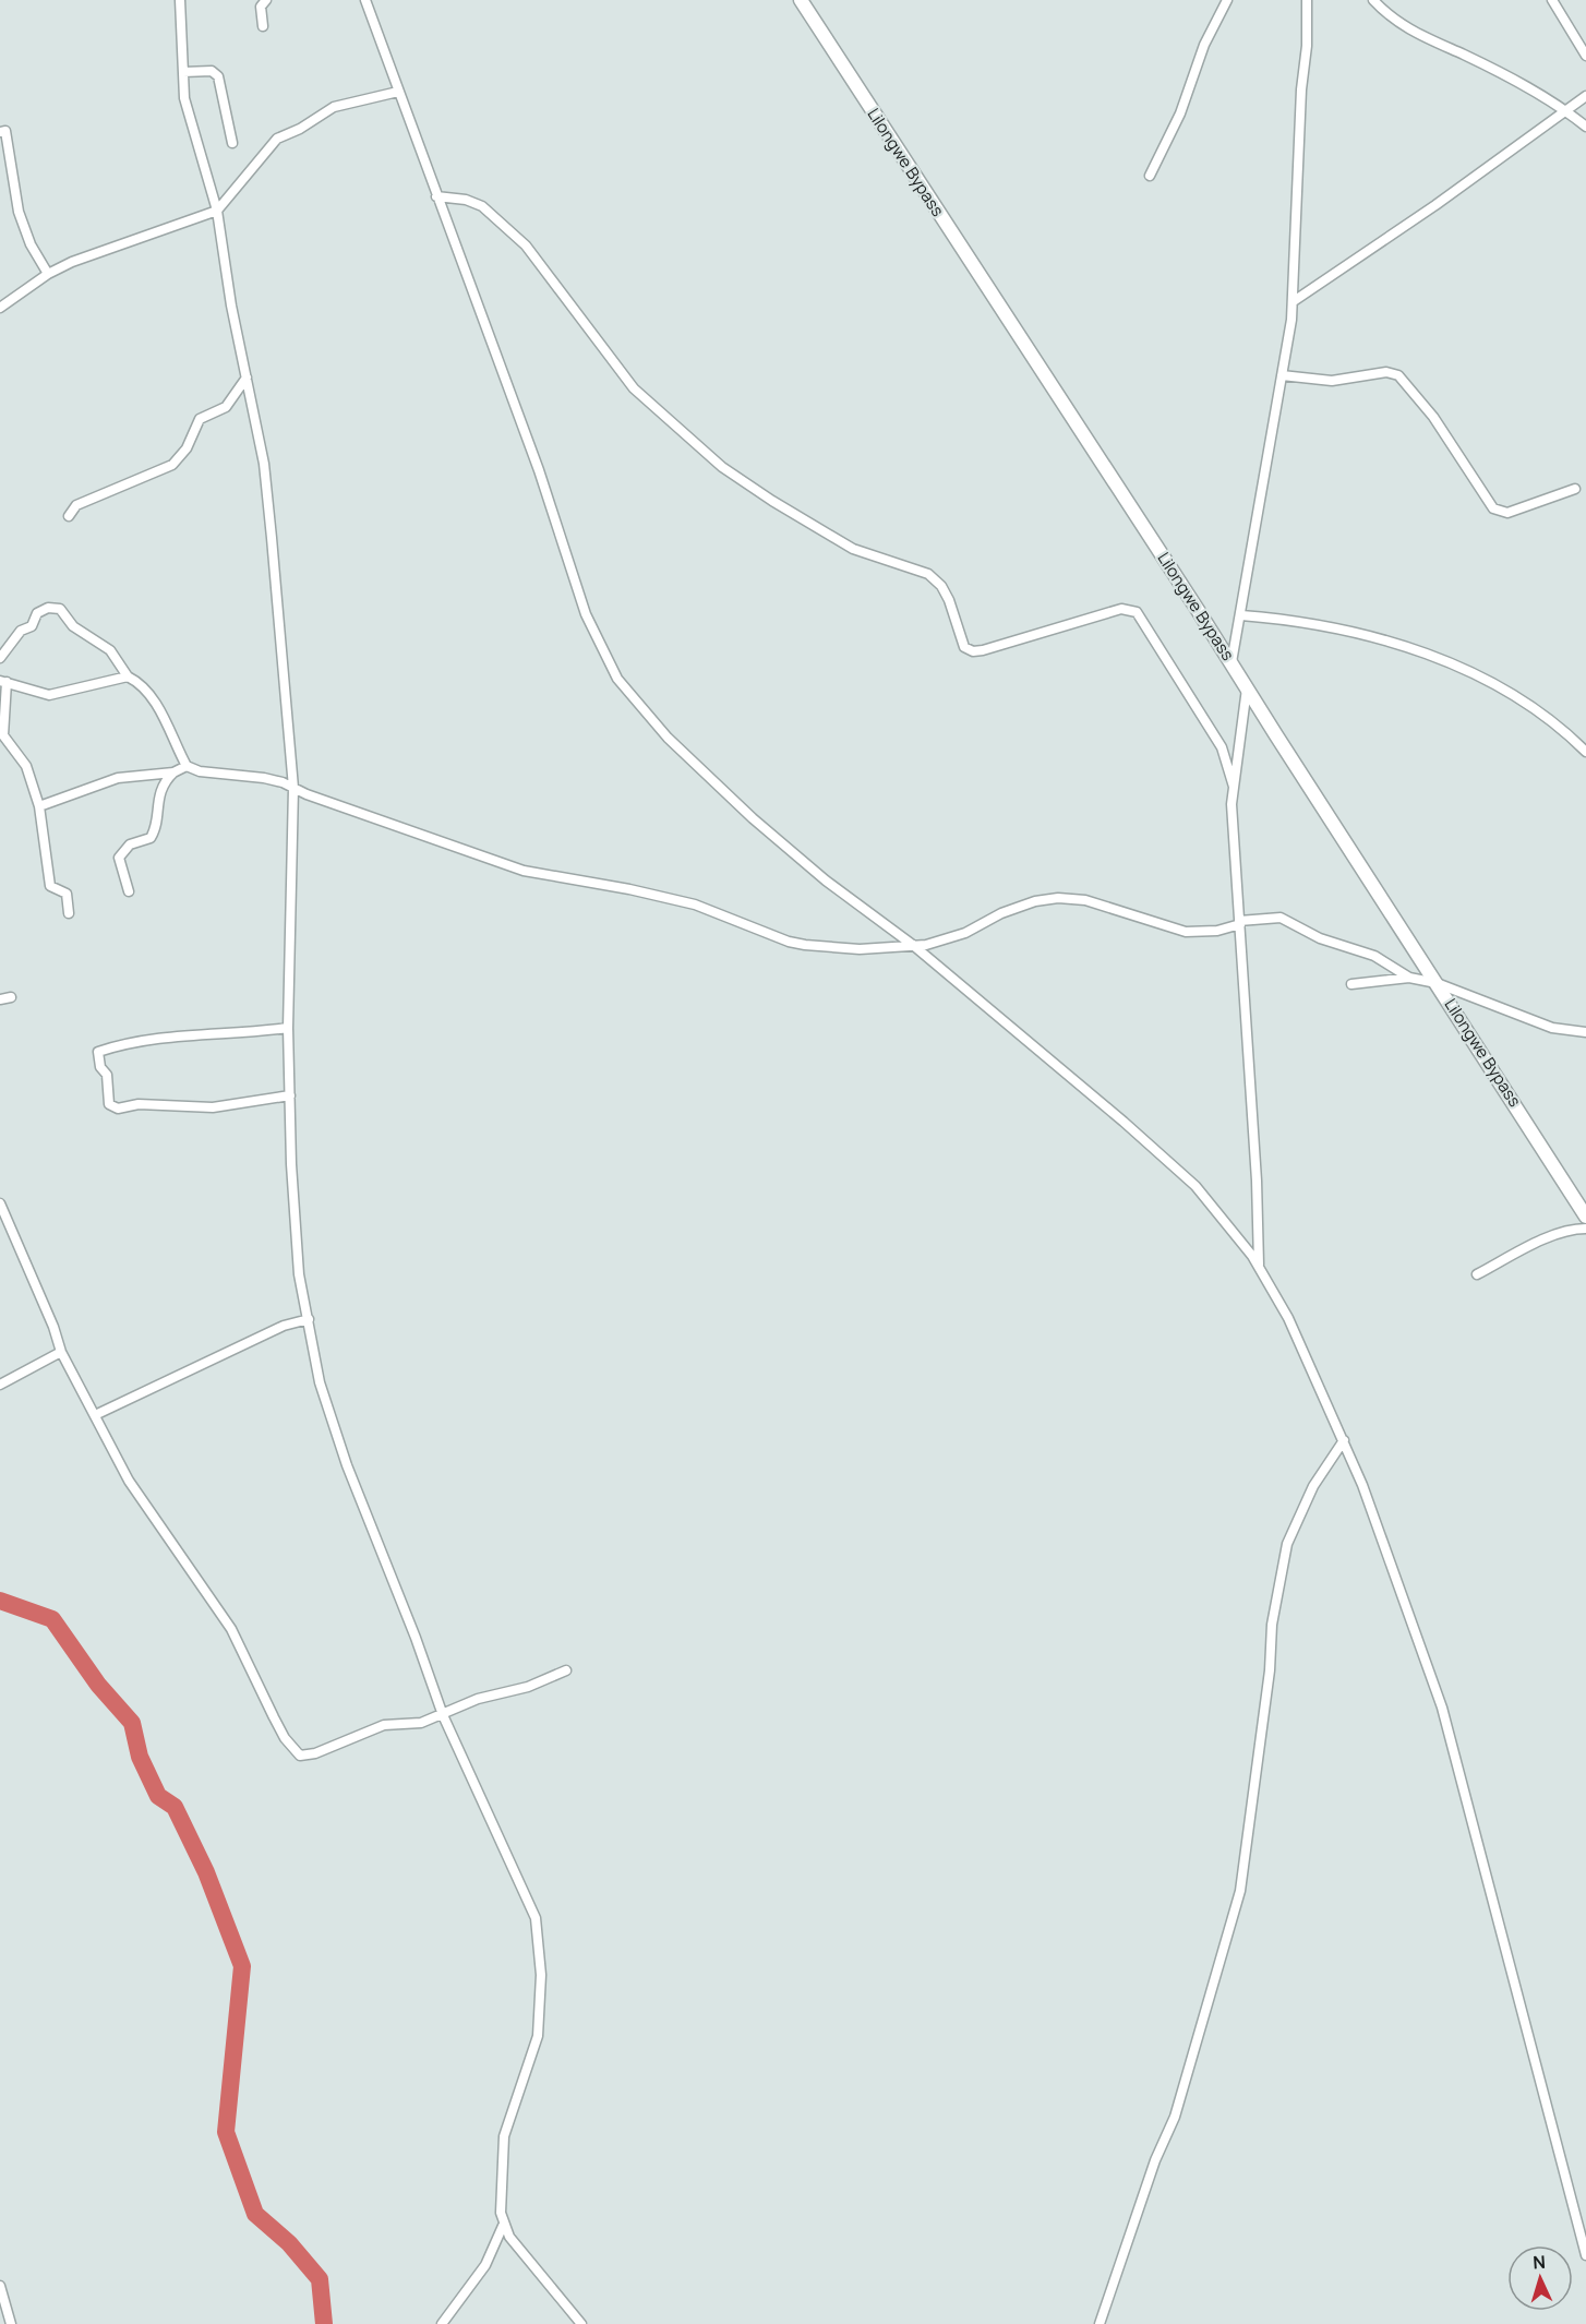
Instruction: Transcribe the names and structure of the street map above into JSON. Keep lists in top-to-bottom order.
{
  "streets": {
    "main road": ["Lilongwe Bypass"]
  },
  "north": "top"
}
